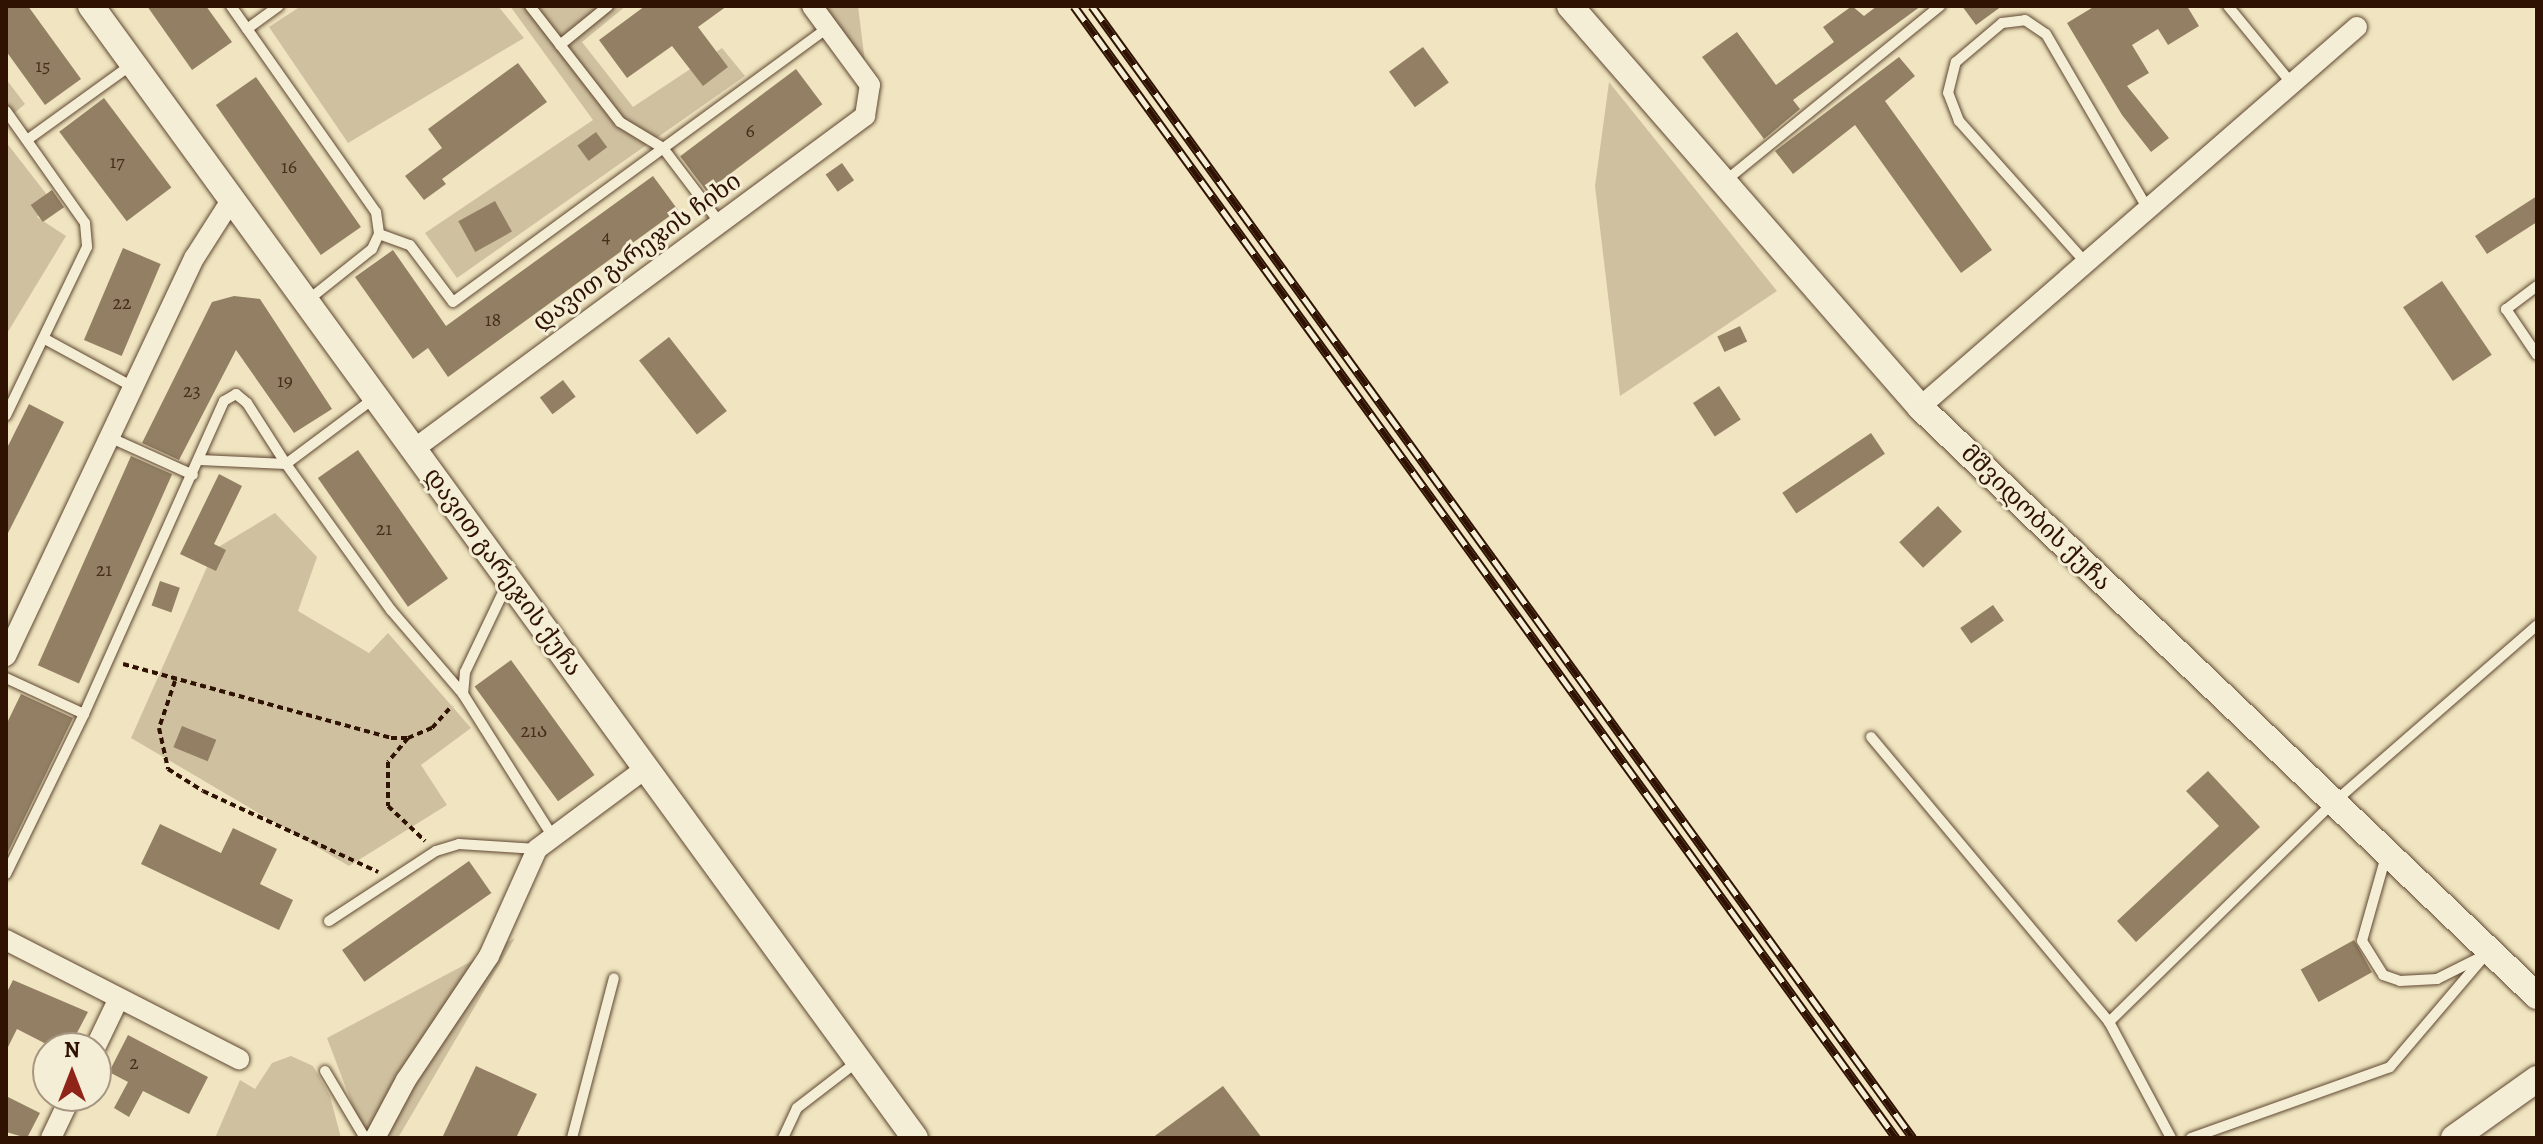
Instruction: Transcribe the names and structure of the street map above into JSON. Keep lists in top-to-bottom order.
{
  "streets": {
    "main road": ["მშვიდობის ქუჩა", "დავით გარეჯის ქუჩა"],
    "street": ["დავით გარეჯის ჩიხი"]
  },
  "crossings": [
    ["დავით გარეჯის ჩიხი", "დავით გარეჯის ქუჩა"]
  ],
  "house_numbers": [
    "15",
    "6",
    "17",
    "16",
    "4",
    "22",
    "18",
    "19",
    "23",
    "21",
    "21",
    "21ა",
    "2"
  ],
  "north": "top"
}
